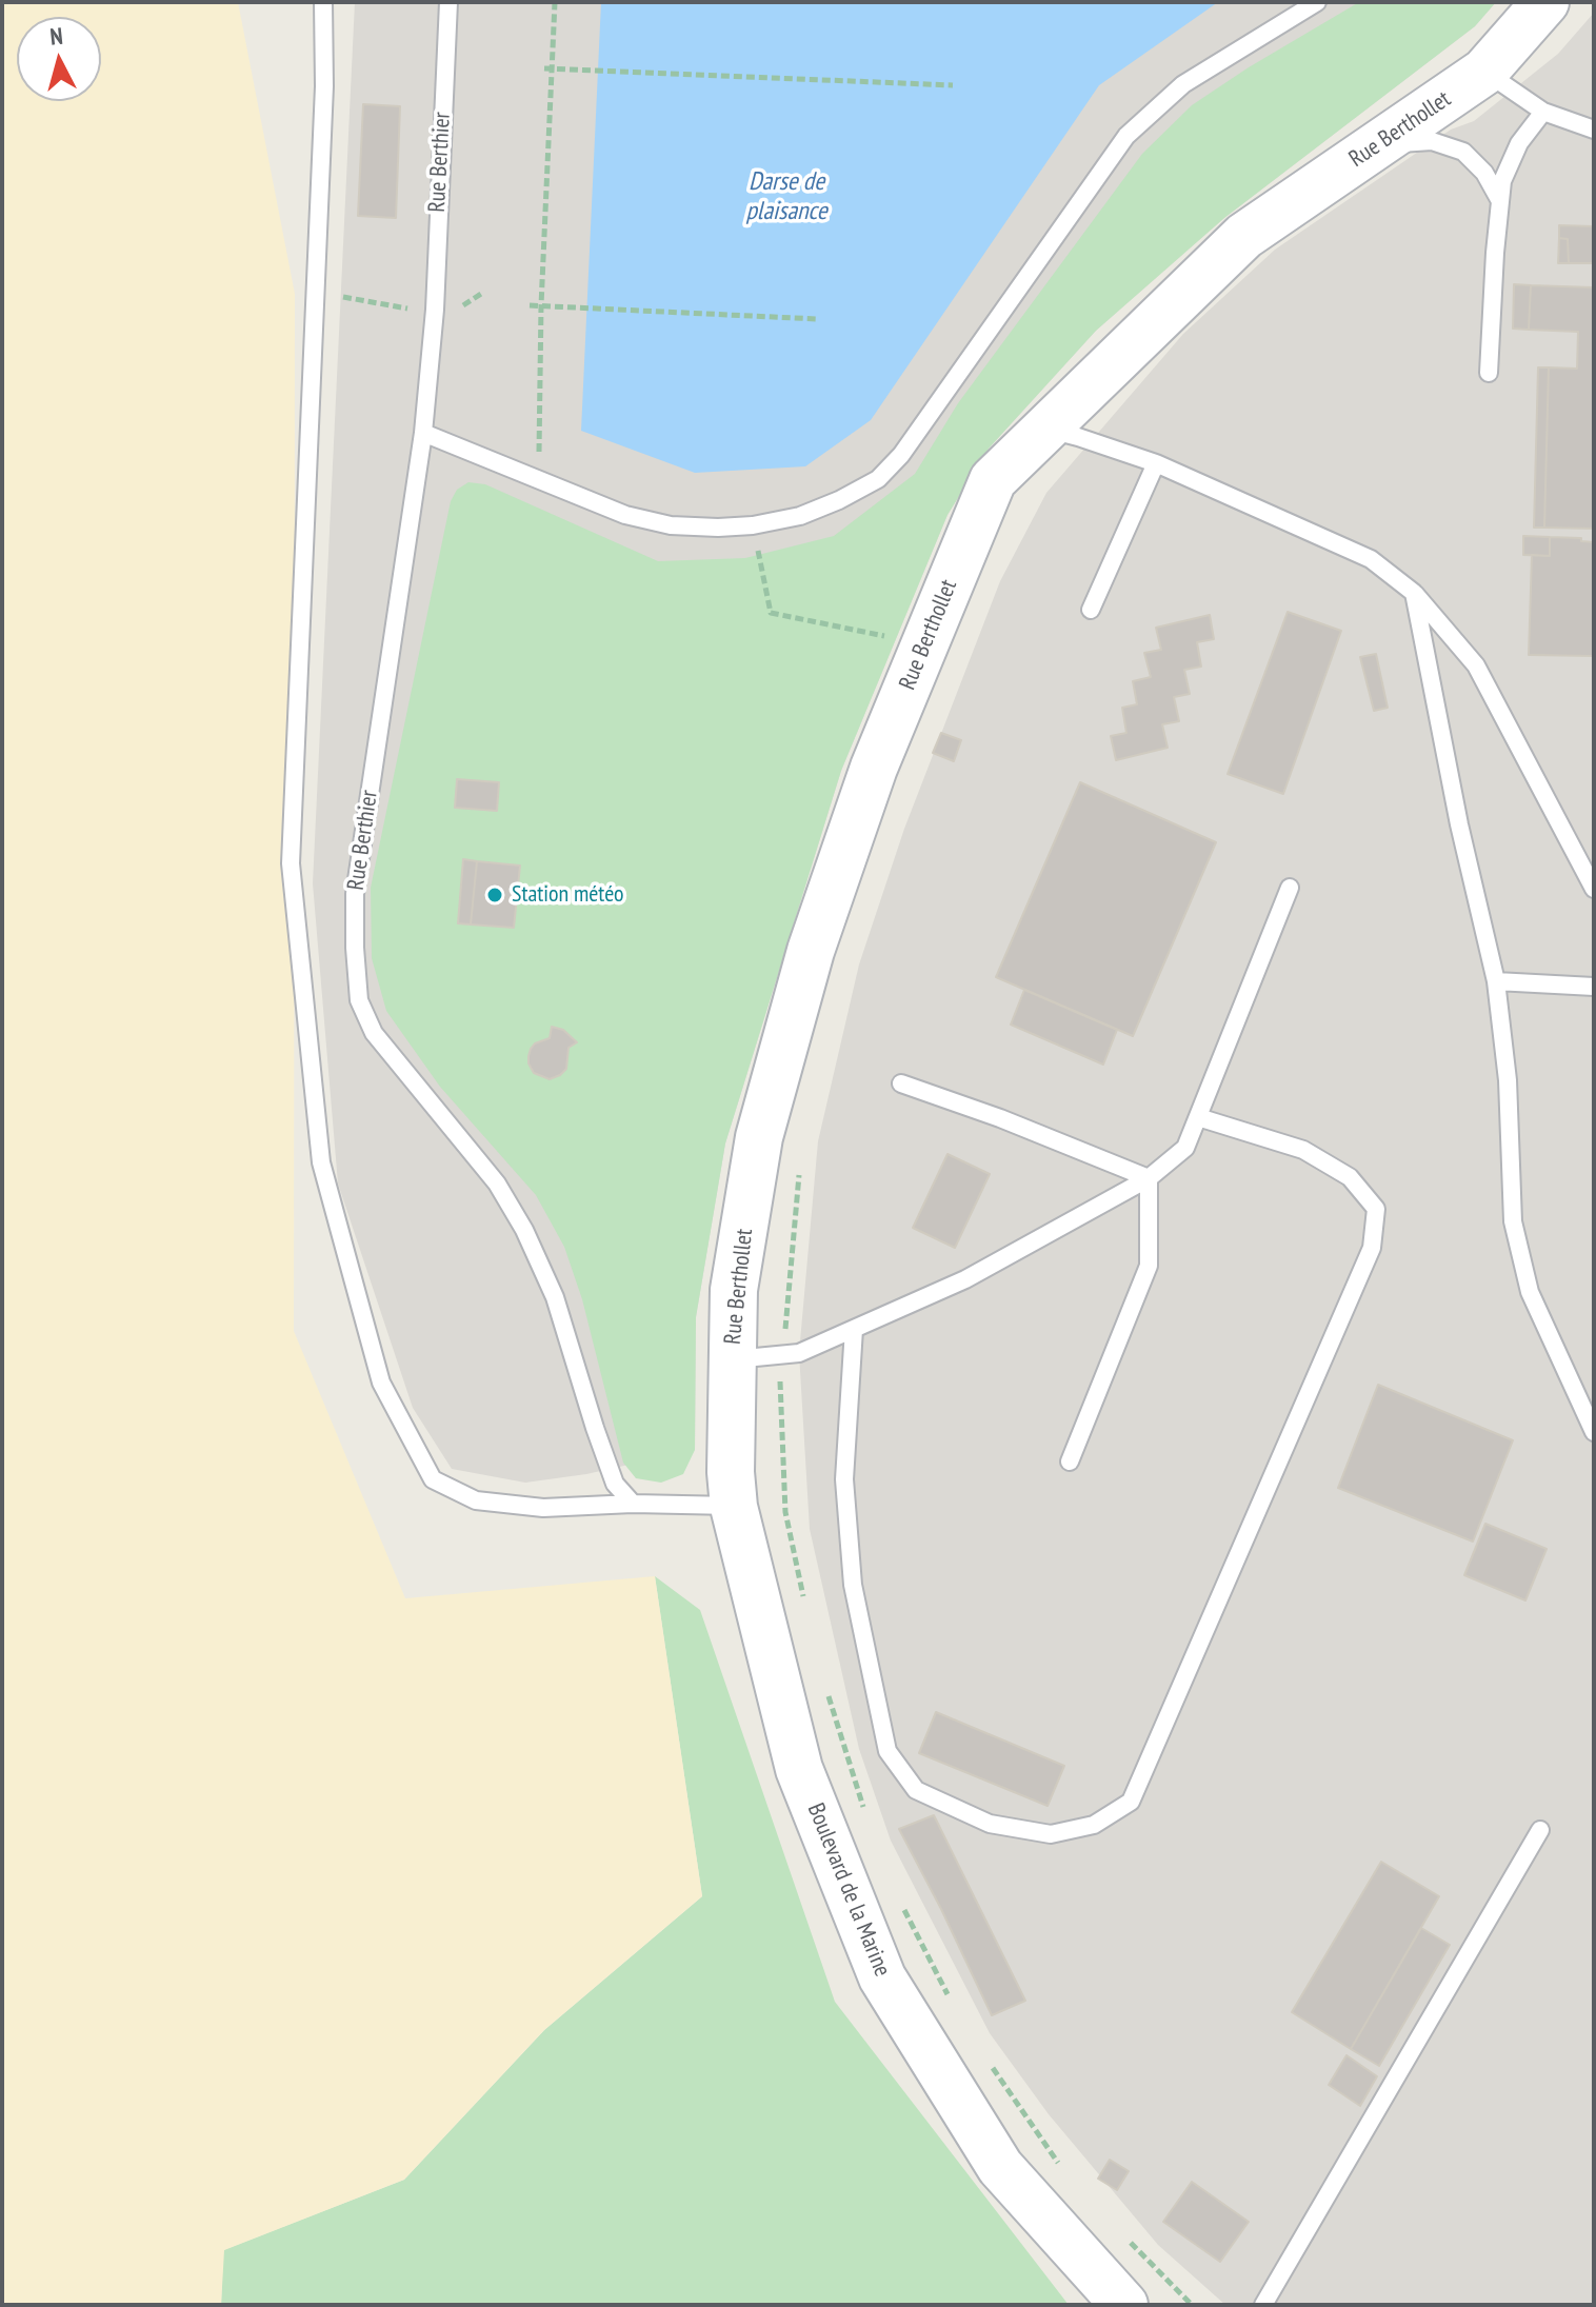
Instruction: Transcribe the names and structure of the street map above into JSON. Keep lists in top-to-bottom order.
{
  "streets": {
    "main road": ["Rue Berthollet", "Boulevard de la Marine"],
    "lane": ["Rue Berthier"]
  },
  "crossings": [
    ["Rue Berthollet", "Boulevard de la Marine"]
  ],
  "water": ["Darse de plaisance"],
  "places": ["Station météo"],
  "north": "top"
}
